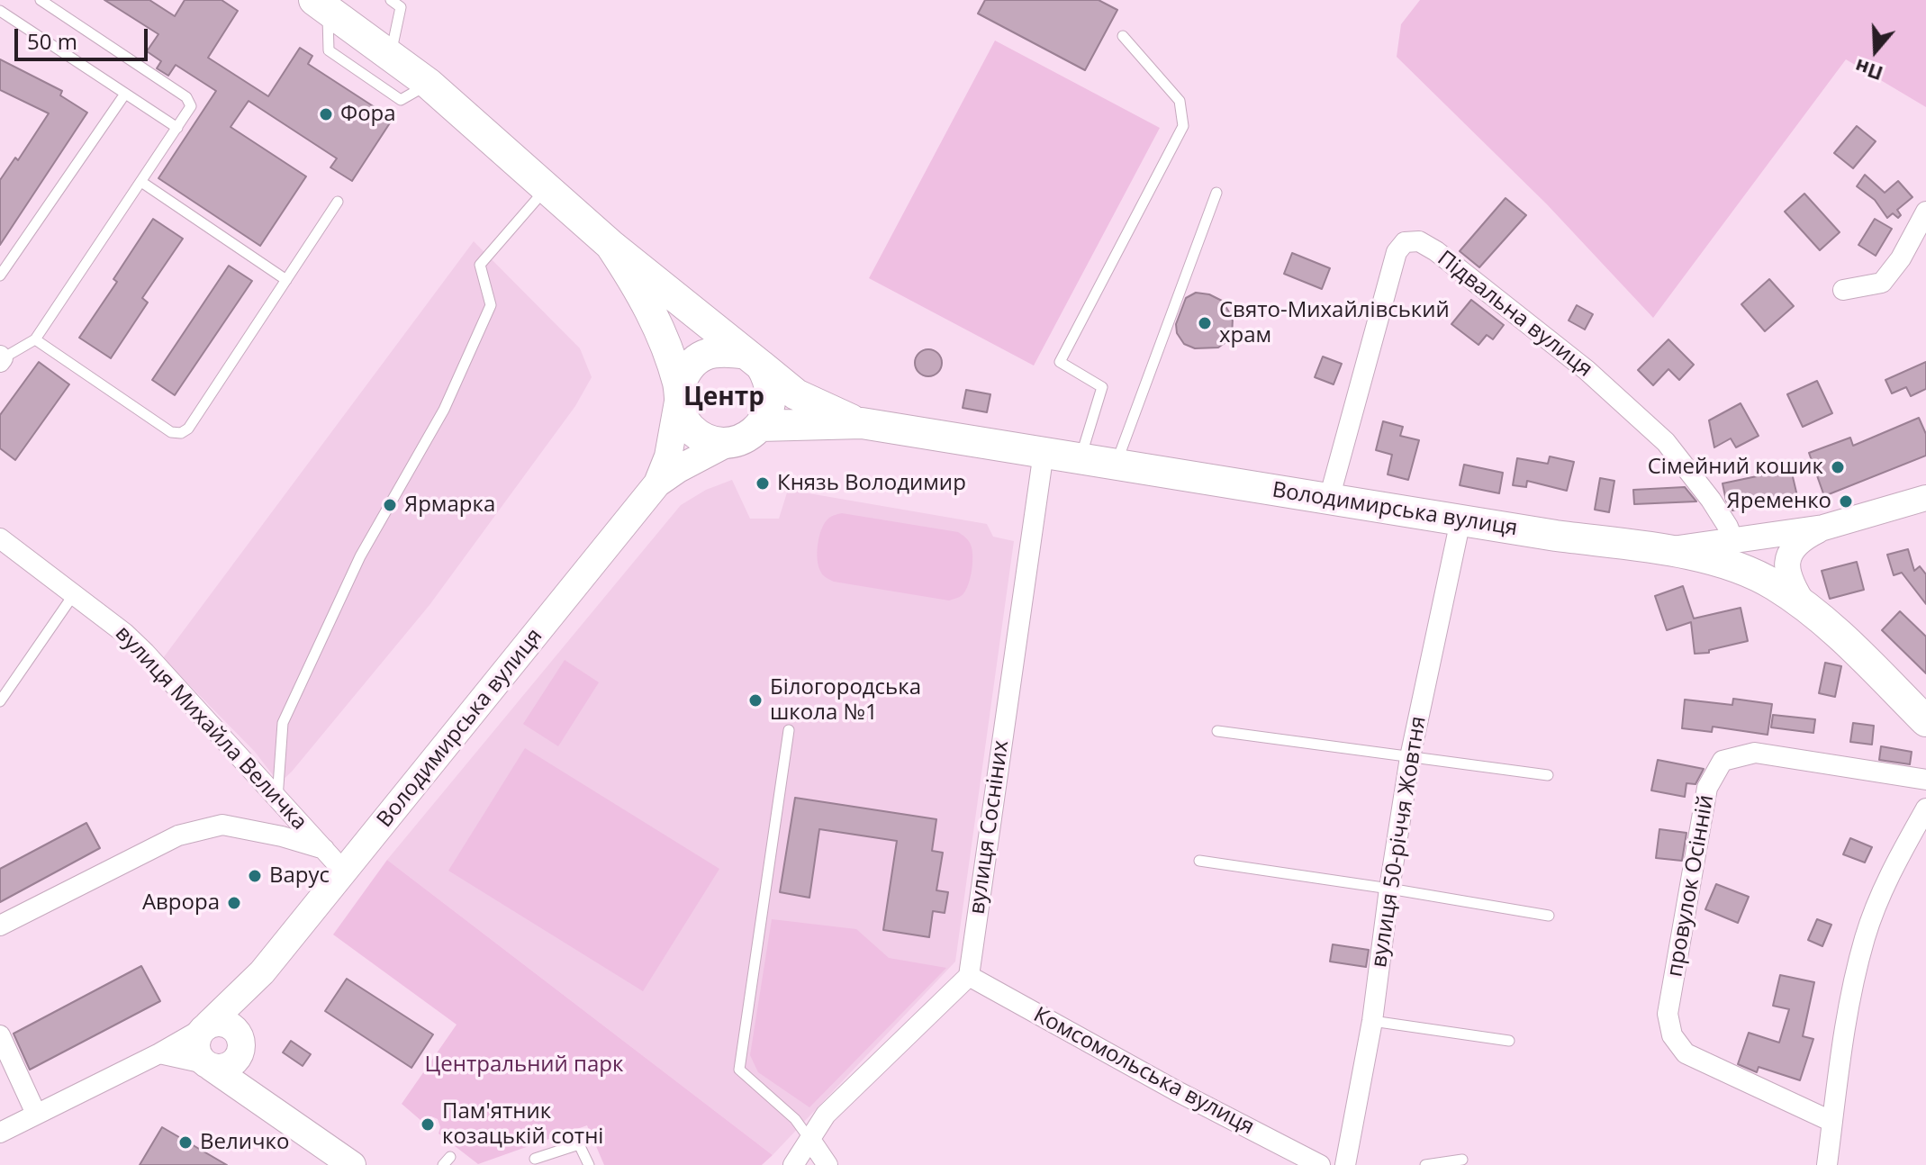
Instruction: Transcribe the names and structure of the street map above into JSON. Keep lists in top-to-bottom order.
{
  "streets": {
    "main road": ["Володимирська вулиця"],
    "street": [
      "Підвальна вулиця",
      "вулиця Михайла Величка",
      "вулиця Сосніних",
      "вулиця 50-річчя Жовтня",
      "провулок Осінній",
      "Комсомольська вулиця"
    ]
  },
  "crossings": [
    ["Підвальна вулиця", "Володимирська вулиця"],
    ["Володимирська вулиця", "вулиця Михайла Величка"],
    ["Володимирська вулиця", "вулиця Сосніних"],
    ["Володимирська вулиця", "вулиця 50-річчя Жовтня"],
    ["вулиця Сосніних", "Комсомольська вулиця"]
  ],
  "districts": ["Центр"],
  "parks": ["Центральний парк"],
  "places": [
    "Фора",
    "Свято-Михайлівський храм",
    "Сімейний кошик",
    "Князь Володимир",
    "Яременко",
    "Ярмарка",
    "Білогородська школа №1",
    "Варус",
    "Аврора",
    "Пам'ятник козацькій сотні",
    "Величко"
  ],
  "scale_bar": "50 m",
  "north": "bottom"
}
